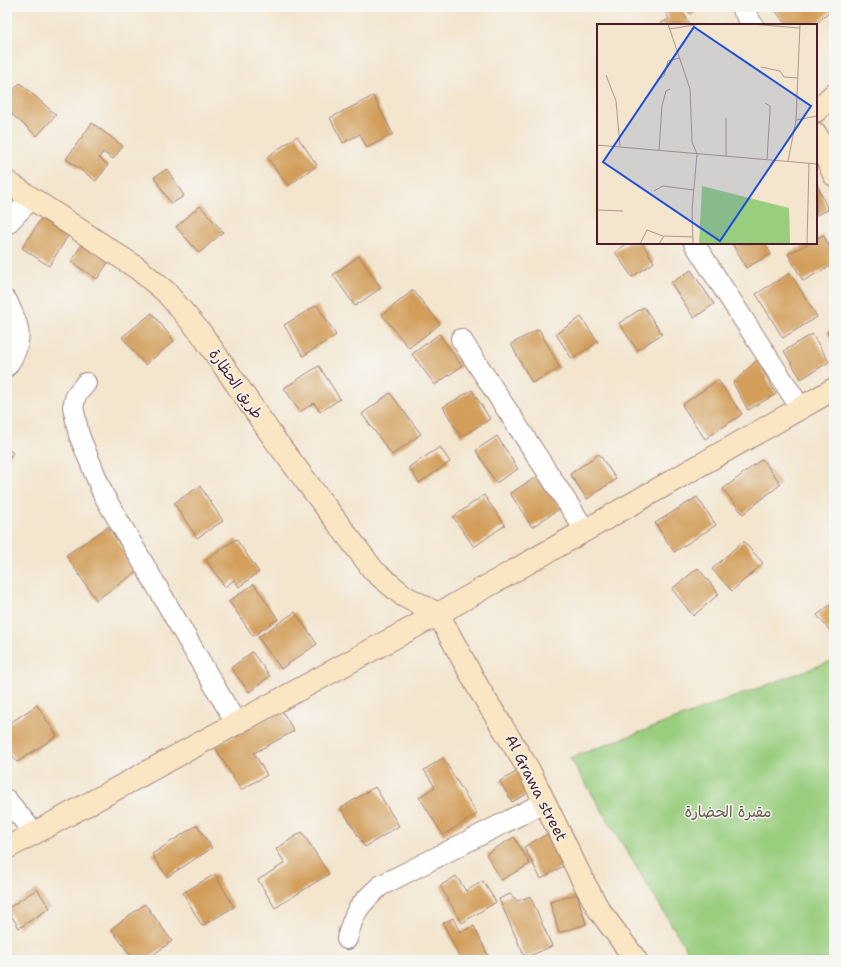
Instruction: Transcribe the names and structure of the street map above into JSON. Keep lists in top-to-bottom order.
{
  "streets": {
    "street": ["طريق الحظارة", "Al Grawa street"]
  },
  "crossings": [
    ["طريق الحظارة", "Al Grawa street"]
  ],
  "parks": ["مقبرة الحضارة"]
}
